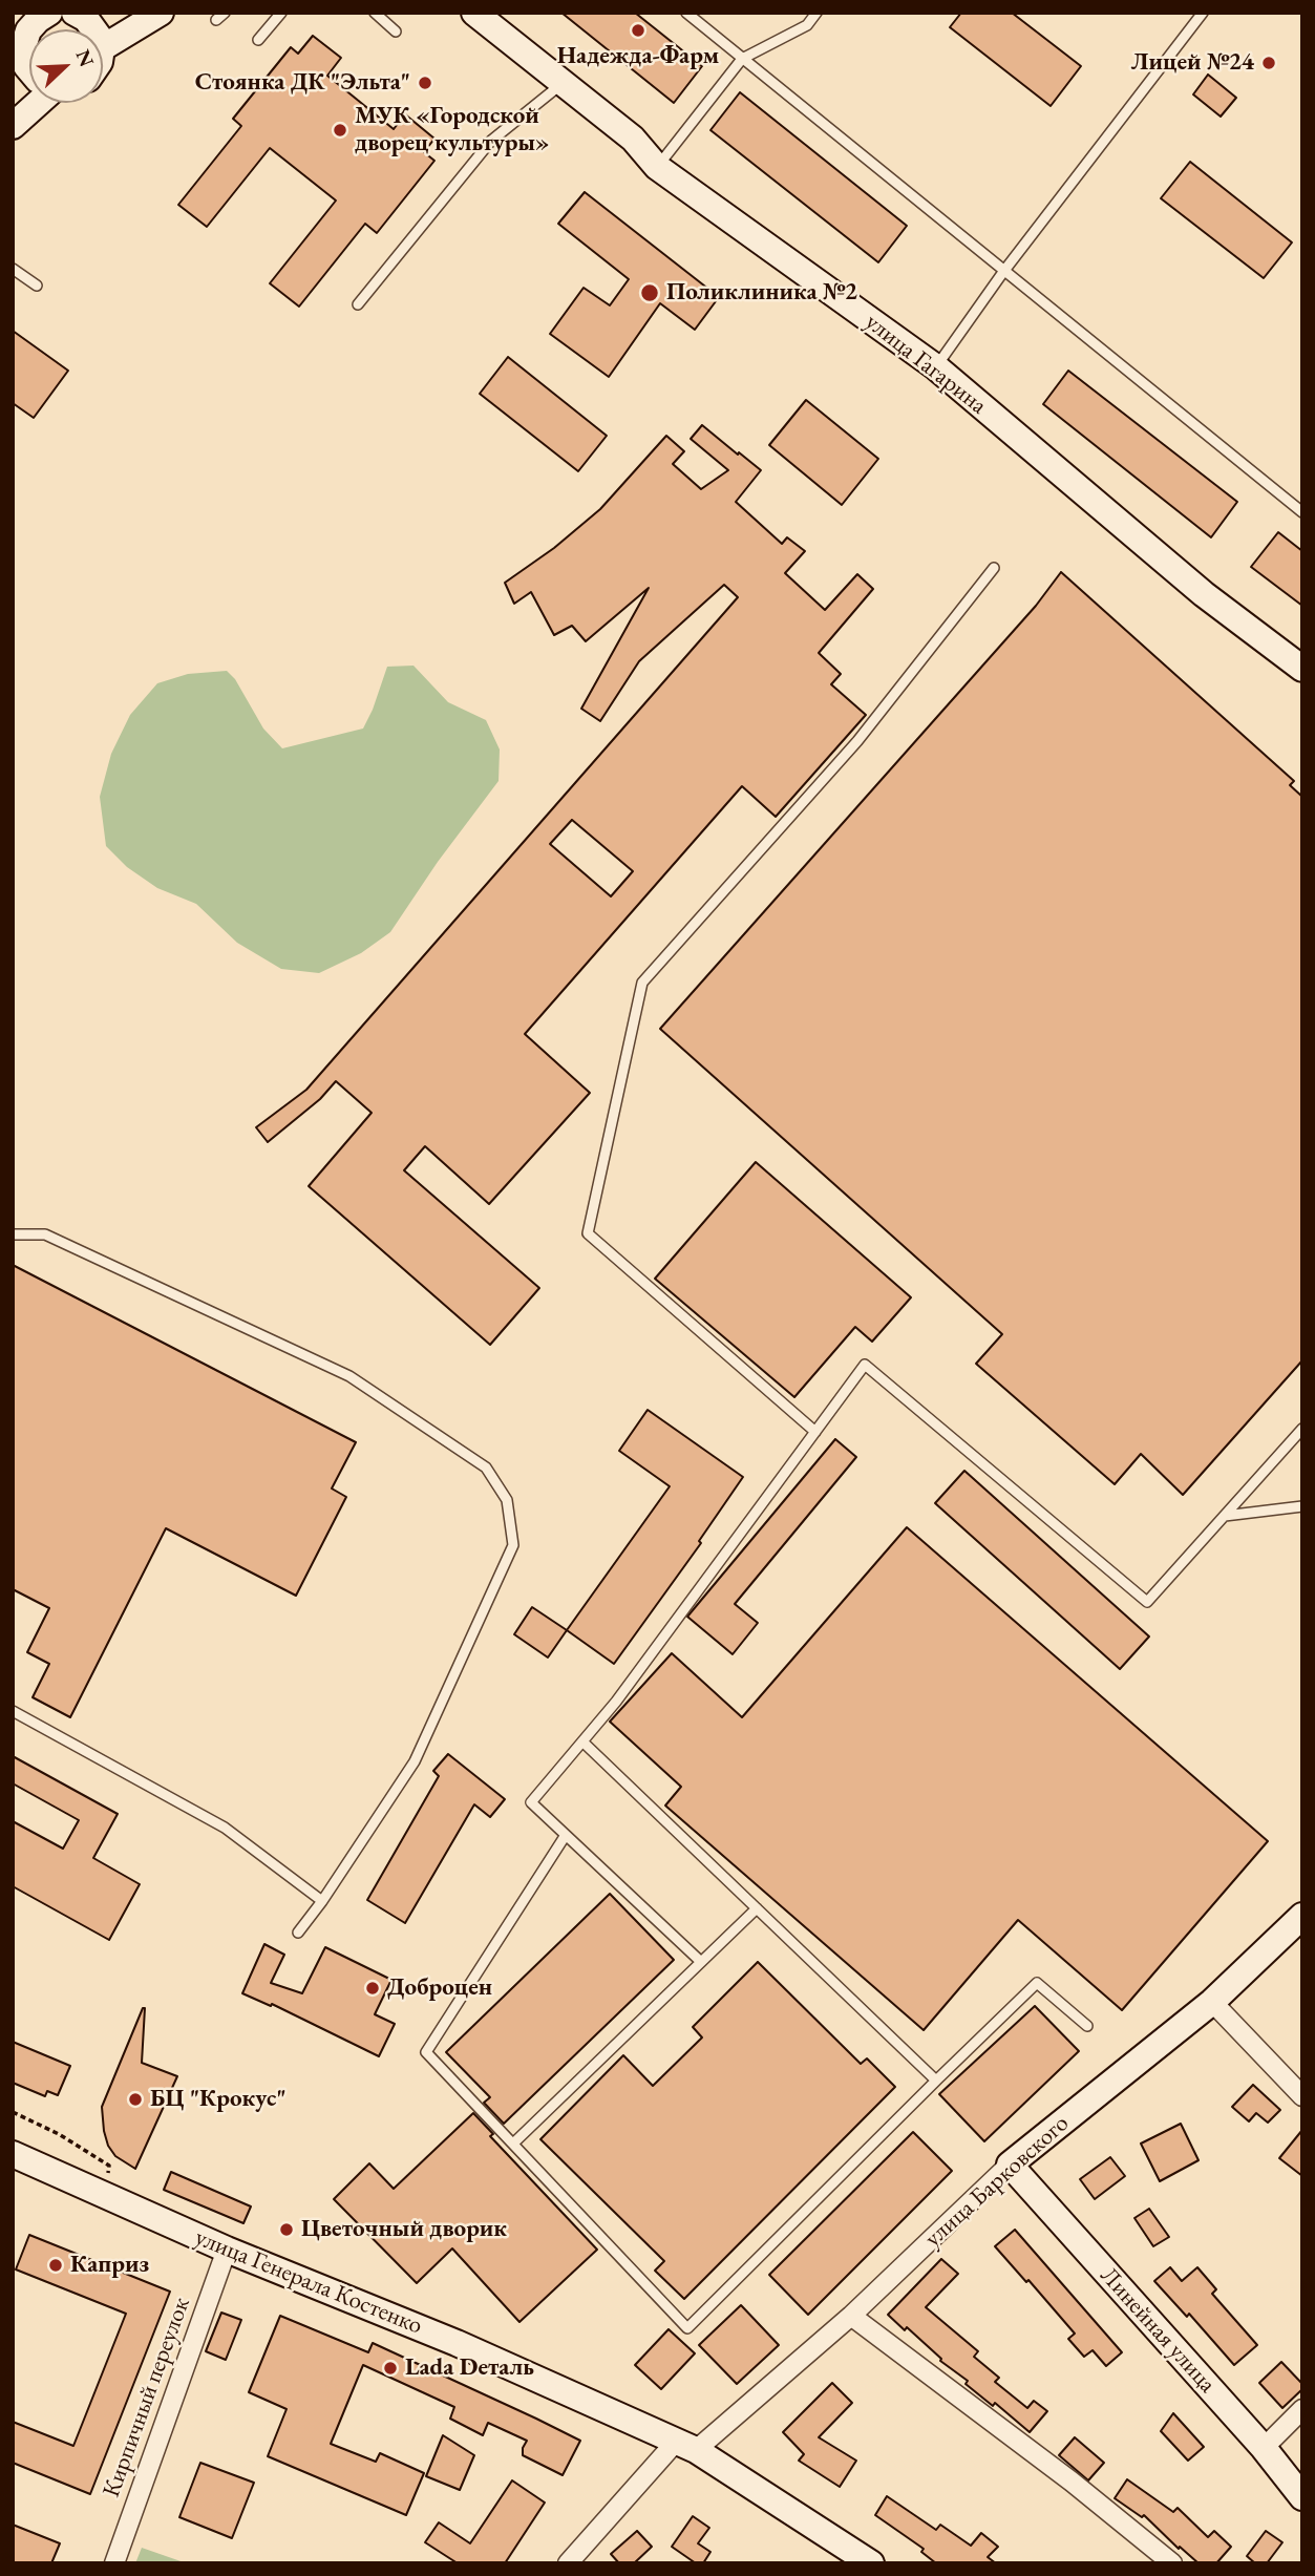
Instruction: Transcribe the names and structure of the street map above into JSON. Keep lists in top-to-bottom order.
{
  "streets": {
    "street": [
      "улица Гагарина",
      "улица Барковского",
      "улица Генерала Костенко",
      "Линейная улица",
      "Кирпичный переулок"
    ]
  },
  "crossings": [
    ["улица Барковского", "улица Генерала Костенко"],
    ["улица Барковского", "Линейная улица"],
    ["улица Генерала Костенко", "Кирпичный переулок"]
  ],
  "places": [
    "Надежда-Фарм",
    "Лицей №24",
    "Стоянка ДК \"Эльта\"",
    "МУК «Городской дворец культуры»",
    "Поликлиника №2",
    "Доброцен",
    "БЦ \"Крокус\"",
    "Цветочный дворик",
    "Каприз",
    "Lada Dеталь"
  ],
  "north": "top right"
}
